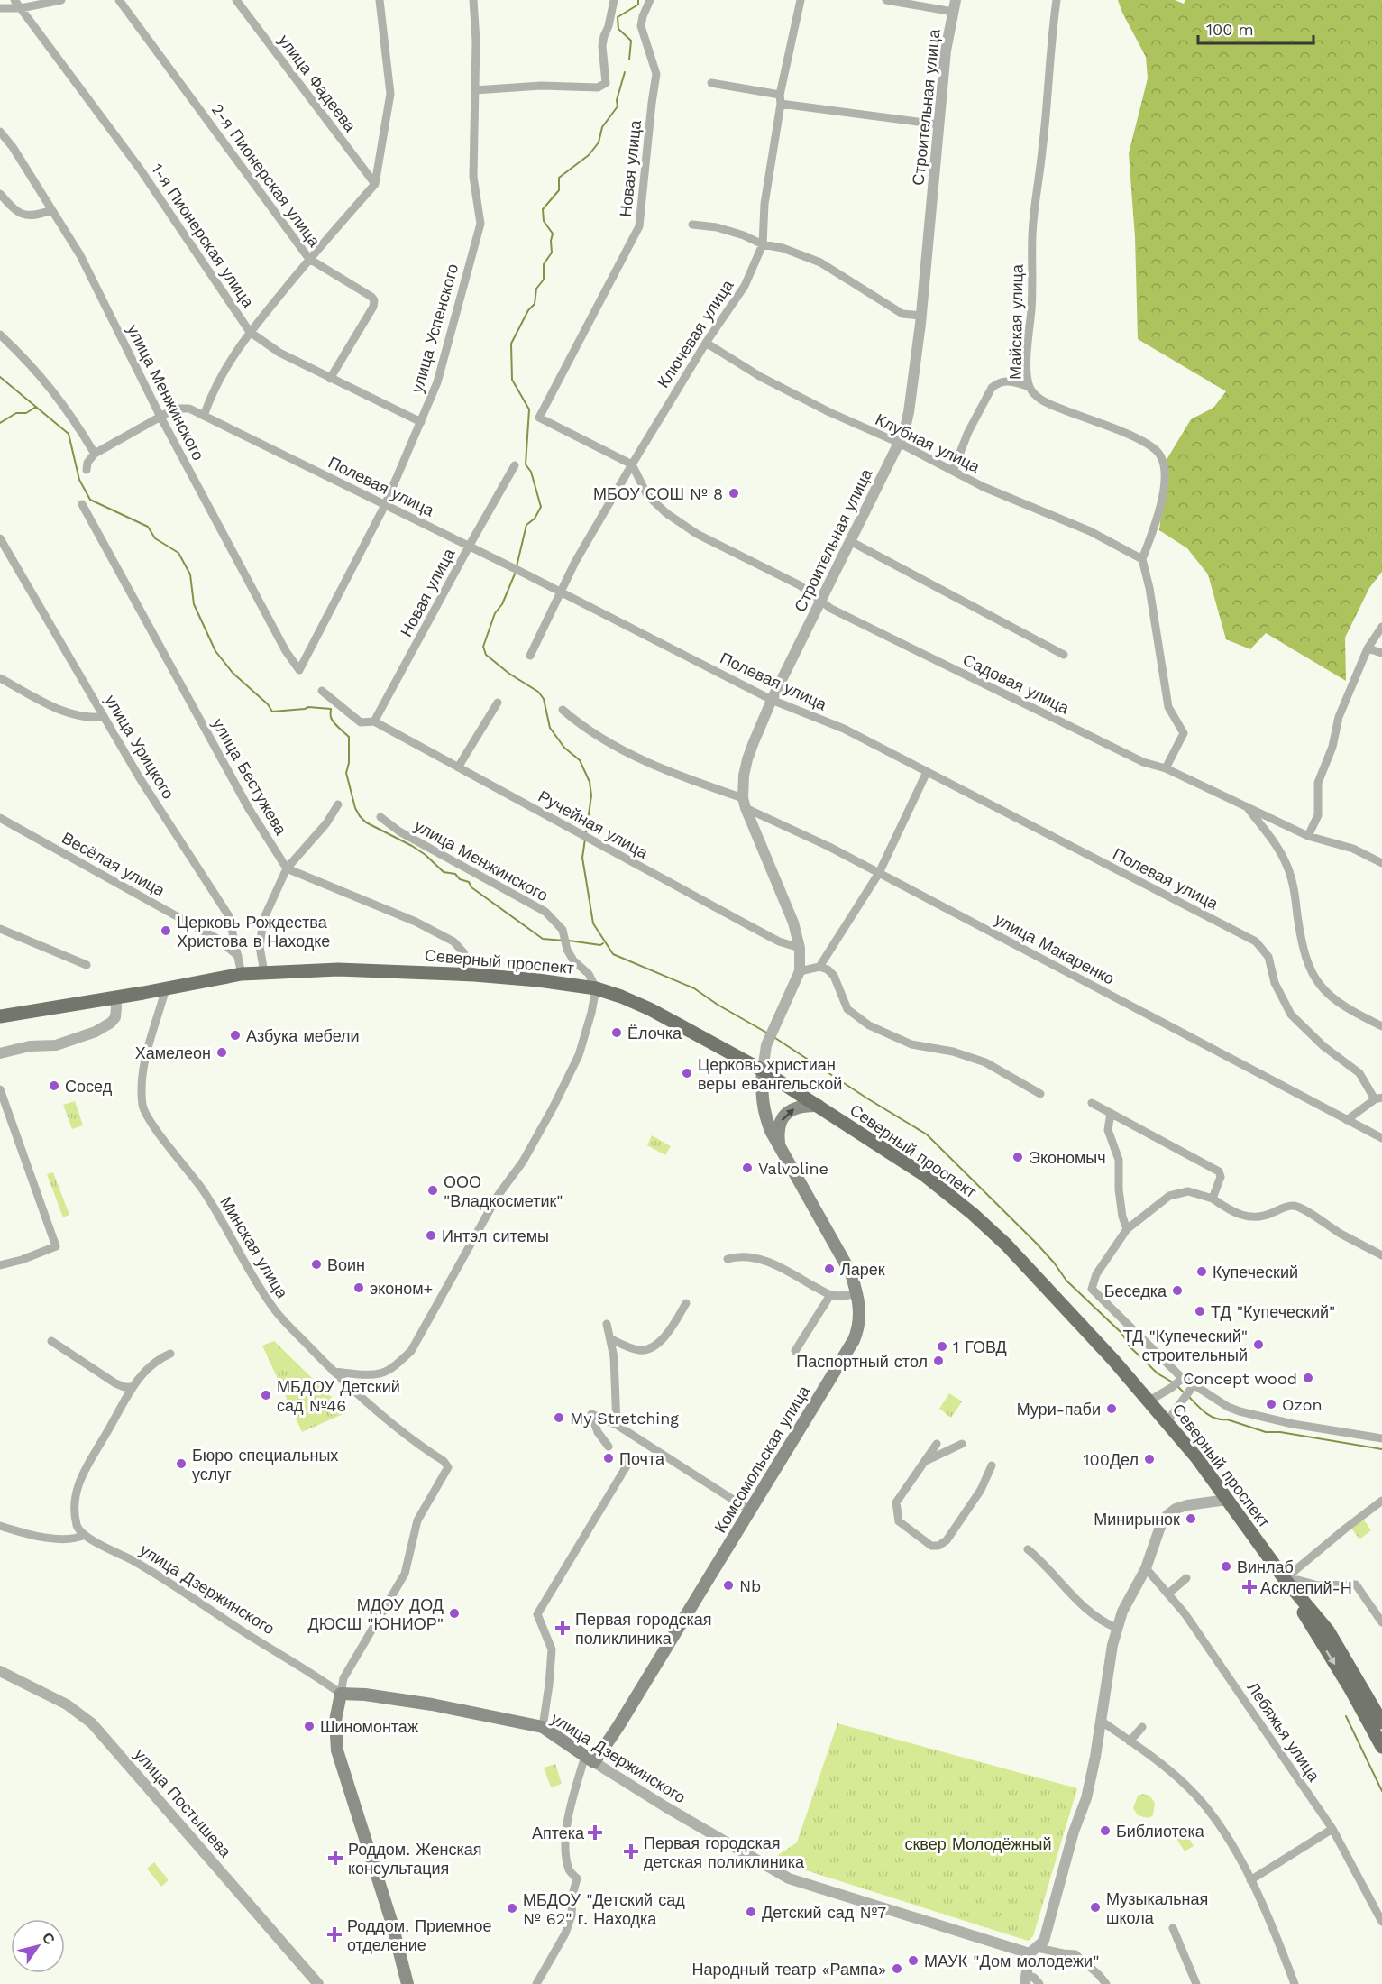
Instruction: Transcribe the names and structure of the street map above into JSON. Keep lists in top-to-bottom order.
{
  "streets": {
    "main road": ["Северный проспект", "Комсомольская улица", "улица Дзержинского"],
    "street": [
      "улица Фадеева",
      "Строительная улица",
      "Новая улица",
      "2-я Пионерская улица",
      "1-я Пионерская улица",
      "Майская улица",
      "улица Успенского",
      "Ключевая улица",
      "улица Менжинского",
      "Клубная улица",
      "Полевая улица",
      "Садовая улица",
      "улица Урицкого",
      "улица Бестужева",
      "Ручейная улица",
      "Весёлая улица",
      "улица Макаренко",
      "Минская улица",
      "Лебяжья улица",
      "улица Постышева"
    ]
  },
  "crossings": [
    ["Строительная улица", "Клубная улица"],
    ["Строительная улица", "Полевая улица"],
    ["Строительная улица", "Садовая улица"],
    ["Строительная улица", "Ручейная улица"],
    ["Строительная улица", "улица Макаренко"],
    ["Строительная улица", "Северный проспект"],
    ["Строительная улица", "Комсомольская улица"],
    ["Новая улица", "Ключевая улица"],
    ["Новая улица", "Полевая улица"],
    ["Новая улица", "Садовая улица"],
    ["Новая улица", "Ручейная улица"],
    ["2-я Пионерская улица", "1-я Пионерская улица"],
    ["1-я Пионерская улица", "улица Успенского"],
    ["Майская улица", "Клубная улица"],
    ["улица Успенского", "улица Менжинского"],
    ["улица Успенского", "Полевая улица"],
    ["Ключевая улица", "Клубная улица"],
    ["Ключевая улица", "Полевая улица"],
    ["Ключевая улица", "Садовая улица"],
    ["улица Менжинского", "Полевая улица"],
    ["улица Менжинского", "Северный проспект"],
    ["улица Урицкого", "Весёлая улица"],
    ["улица Урицкого", "Северный проспект"],
    ["Северный проспект", "Минская улица"],
    ["Северный проспект", "Комсомольская улица"],
    ["Минская улица", "улица Дзержинского"],
    ["Комсомольская улица", "улица Дзержинского"]
  ],
  "parks": ["сквер Молодёжный"],
  "places": {
    "other": [
      "МБОУ СОШ № 8",
      "Церковь Рождества Христова в Находке",
      "Ёлочка",
      "Азбука мебели",
      "Хамелеон",
      "Церковь христиан веры евангельской",
      "Сосед",
      "Экономыч",
      "Valvoline",
      "ООО \"Владкосметик\"",
      "Интэл ситемы",
      "Воин",
      "Ларек",
      "Купеческий",
      "эконом+",
      "Беседка",
      "ТД \"Купеческий\"",
      "ТД \"Купеческий\" строительный",
      "1 ГОВД",
      "Паспортный стол",
      "Concept wood",
      "МБДОУ Детский сад №46",
      "Ozon",
      "Мури-паби",
      "My Stretching",
      "Почта",
      "100Дел",
      "Бюро специальных услуг",
      "Минирынок",
      "Винлаб",
      "Nb",
      "МДОУ ДОД ДЮСШ \"ЮНИОР\"",
      "Шиномонтаж",
      "Библиотека",
      "Музыкальная школа",
      "МБДОУ \"Детский сад № 62\" г. Находка",
      "Детский сад №7",
      "МАУК \"Дом молодежи\"",
      "Народный театр «Рампа»"
    ],
    "health": [
      "Асклепий-Н",
      "Первая городская поликлиника",
      "Аптека",
      "Первая городская детская поликлиника",
      "Роддом. Женская консультация",
      "Роддом. Приемное отделение"
    ]
  },
  "scale_bar": "100 m",
  "north": "top right"
}
